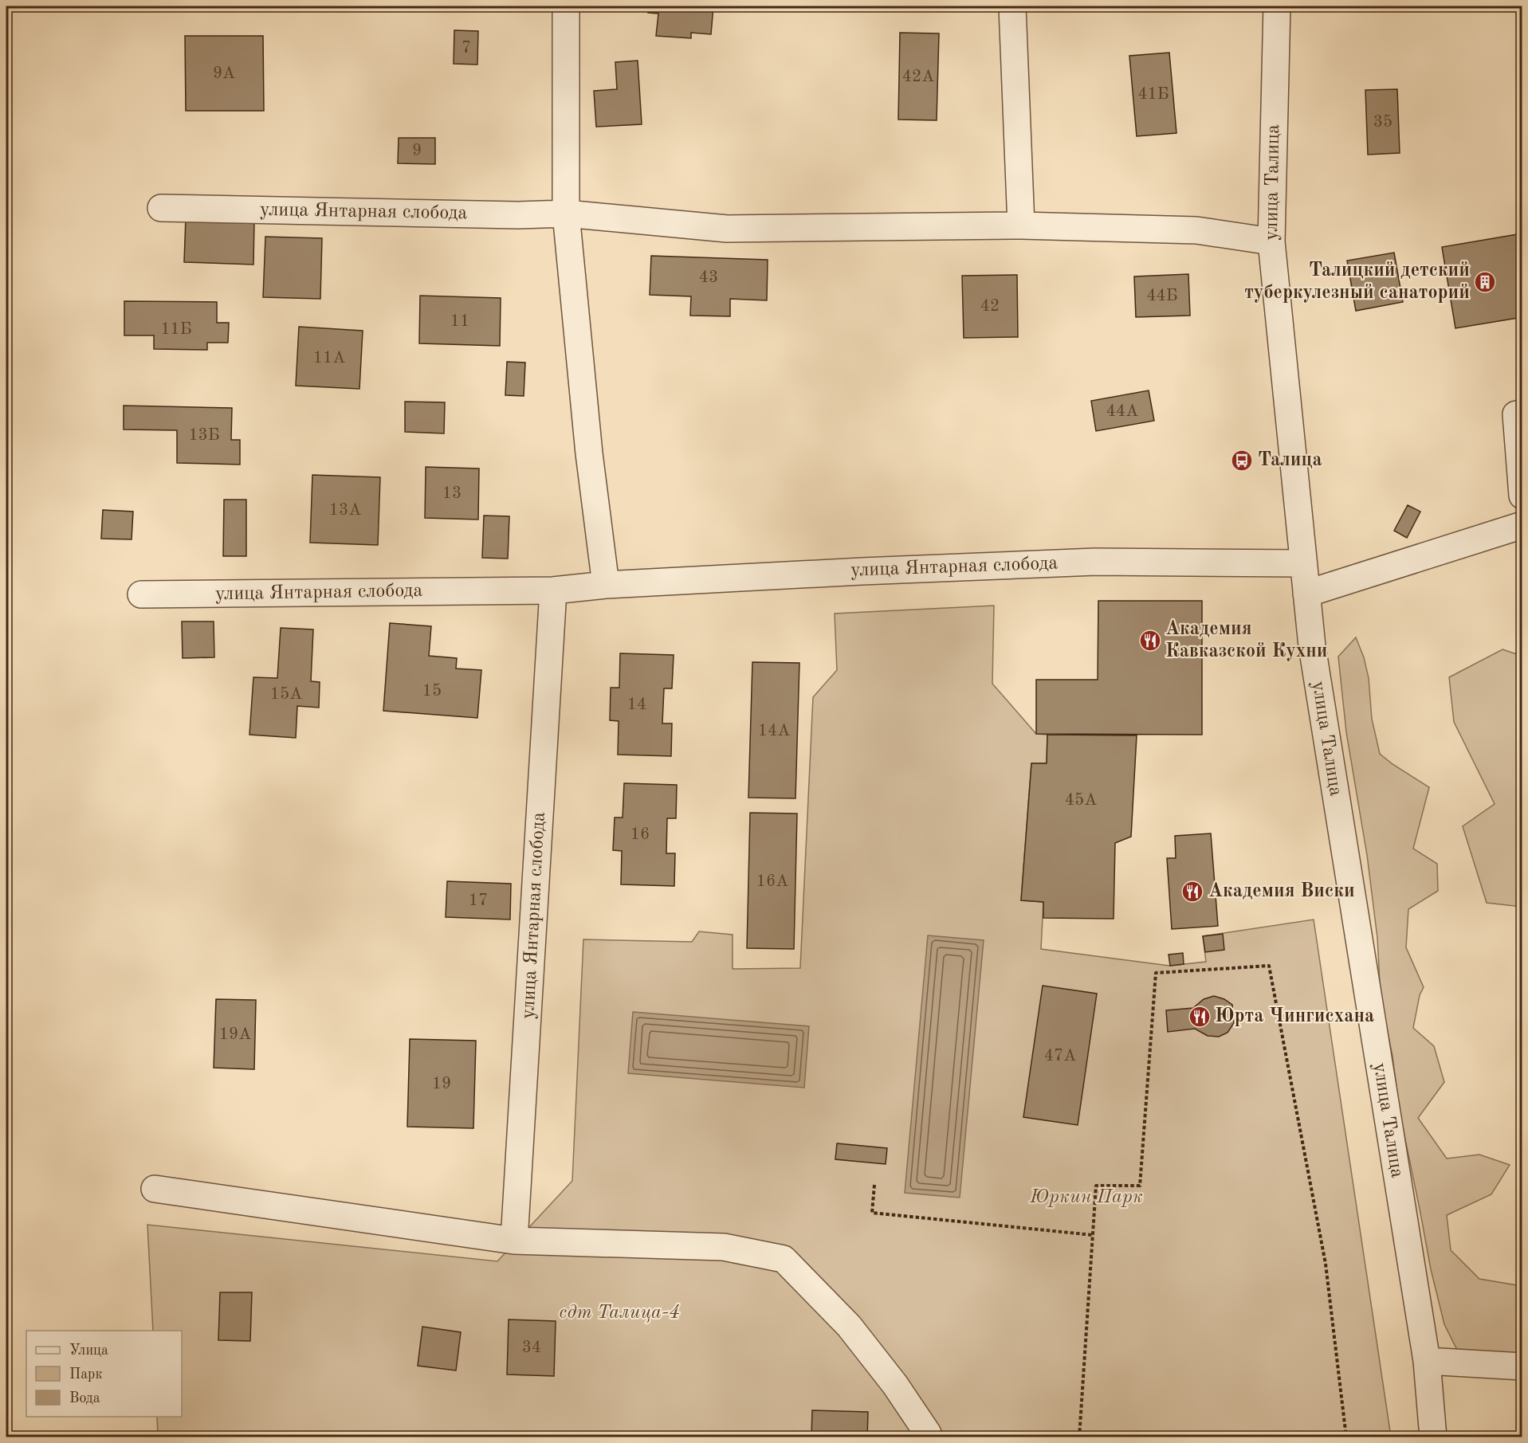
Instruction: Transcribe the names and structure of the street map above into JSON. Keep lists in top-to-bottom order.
{
  "streets": {
    "street": ["улица Талица", "улица Янтарная слобода"]
  },
  "crossings": [
    ["улица Талица", "улица Янтарная слобода"]
  ],
  "parks": ["Юркин Парк", "сдт Талица-4"],
  "places": {
    "building": ["Талицкий детский туберкулезный санаторий"],
    "bus stop": ["Талица"],
    "restaurant": ["Академия Кавказской Кухни", "Академия Виски", "Юрта Чингисхана"]
  },
  "house_numbers": [
    "7",
    "9А",
    "42А",
    "41Б",
    "35",
    "9",
    "43",
    "44Б",
    "42",
    "11",
    "11Б",
    "11А",
    "44А",
    "13Б",
    "13",
    "13А",
    "15",
    "15А",
    "14",
    "14А",
    "45А",
    "16",
    "16А",
    "17",
    "19А",
    "47А",
    "19",
    "34"
  ],
  "legend": ["Улица", "Парк", "Вода"]
}
